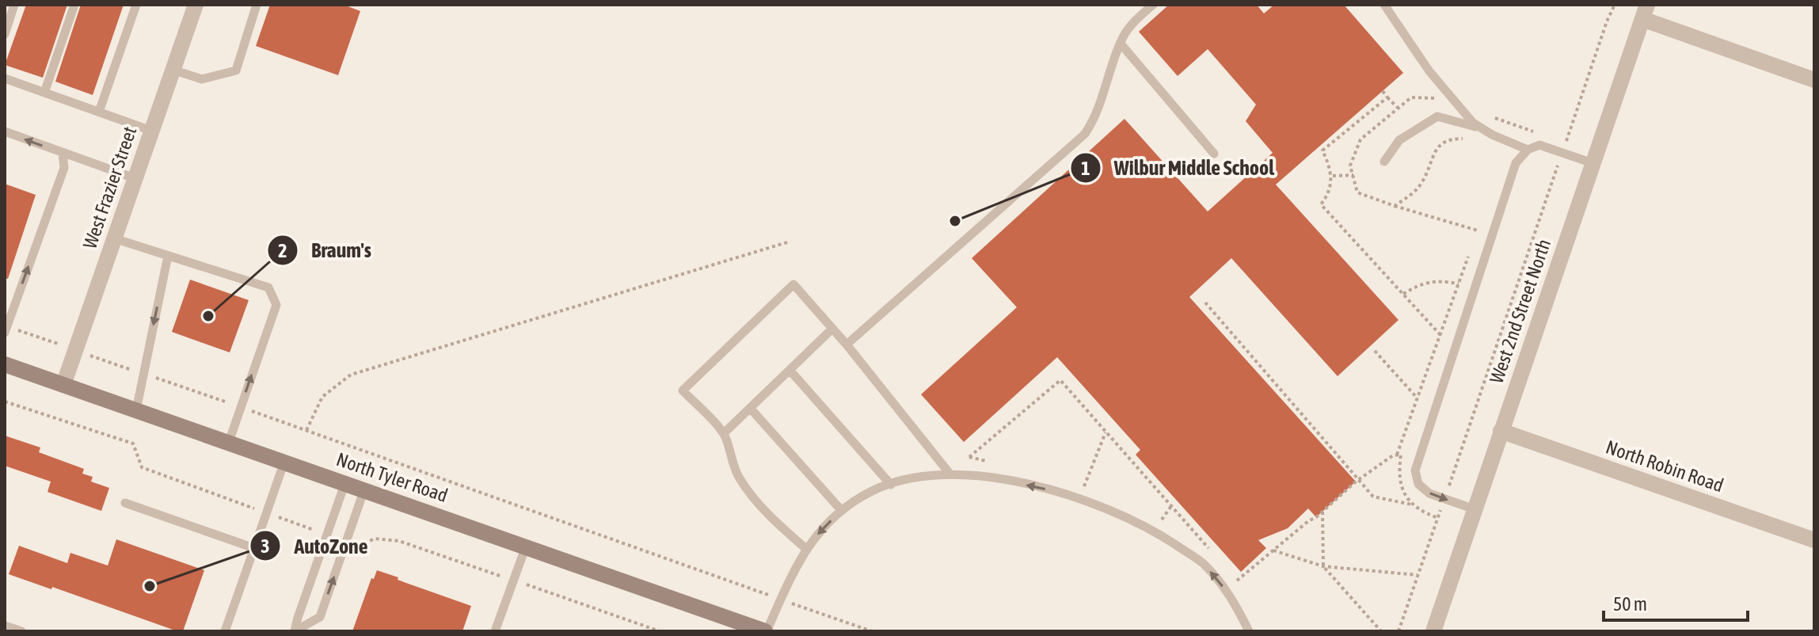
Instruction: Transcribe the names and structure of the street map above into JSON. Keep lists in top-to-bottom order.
{
  "streets": {
    "main road": ["North Tyler Road"],
    "street": ["West Frazier Street", "West 2nd Street North", "North Robin Road"]
  },
  "crossings": [
    ["West Frazier Street", "North Tyler Road"],
    ["West 2nd Street North", "North Robin Road"]
  ],
  "places": ["Wilbur Middle School", "Braum's", "AutoZone"],
  "scale_bar": "50 m"
}
